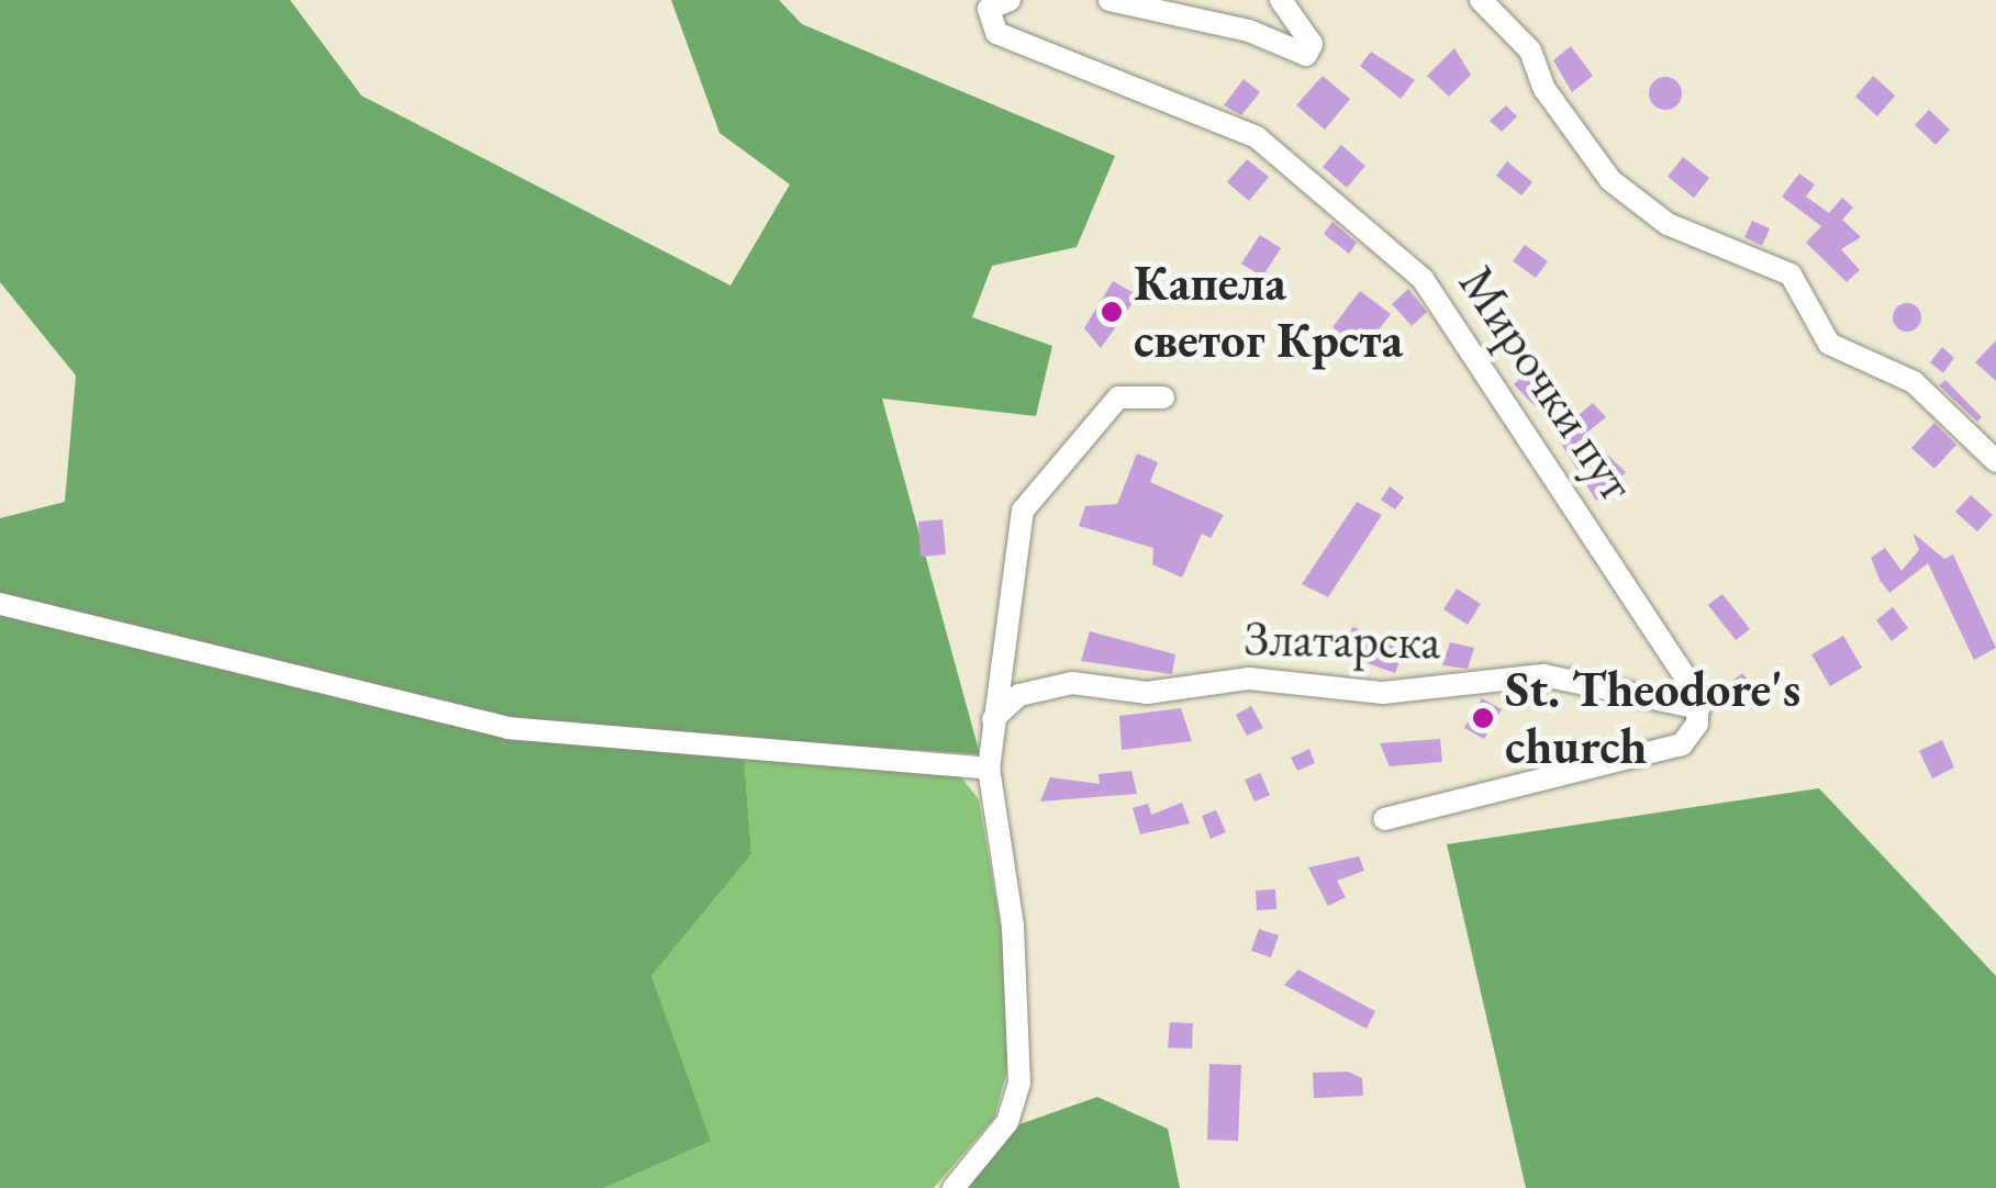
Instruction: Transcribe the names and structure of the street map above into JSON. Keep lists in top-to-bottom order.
{
  "streets": {
    "street": ["Мирочки пут", "Златарска"]
  },
  "crossings": [
    ["Мирочки пут", "Златарска"]
  ],
  "places": ["Капела светог Крста", "St. Theodore's church"]
}
